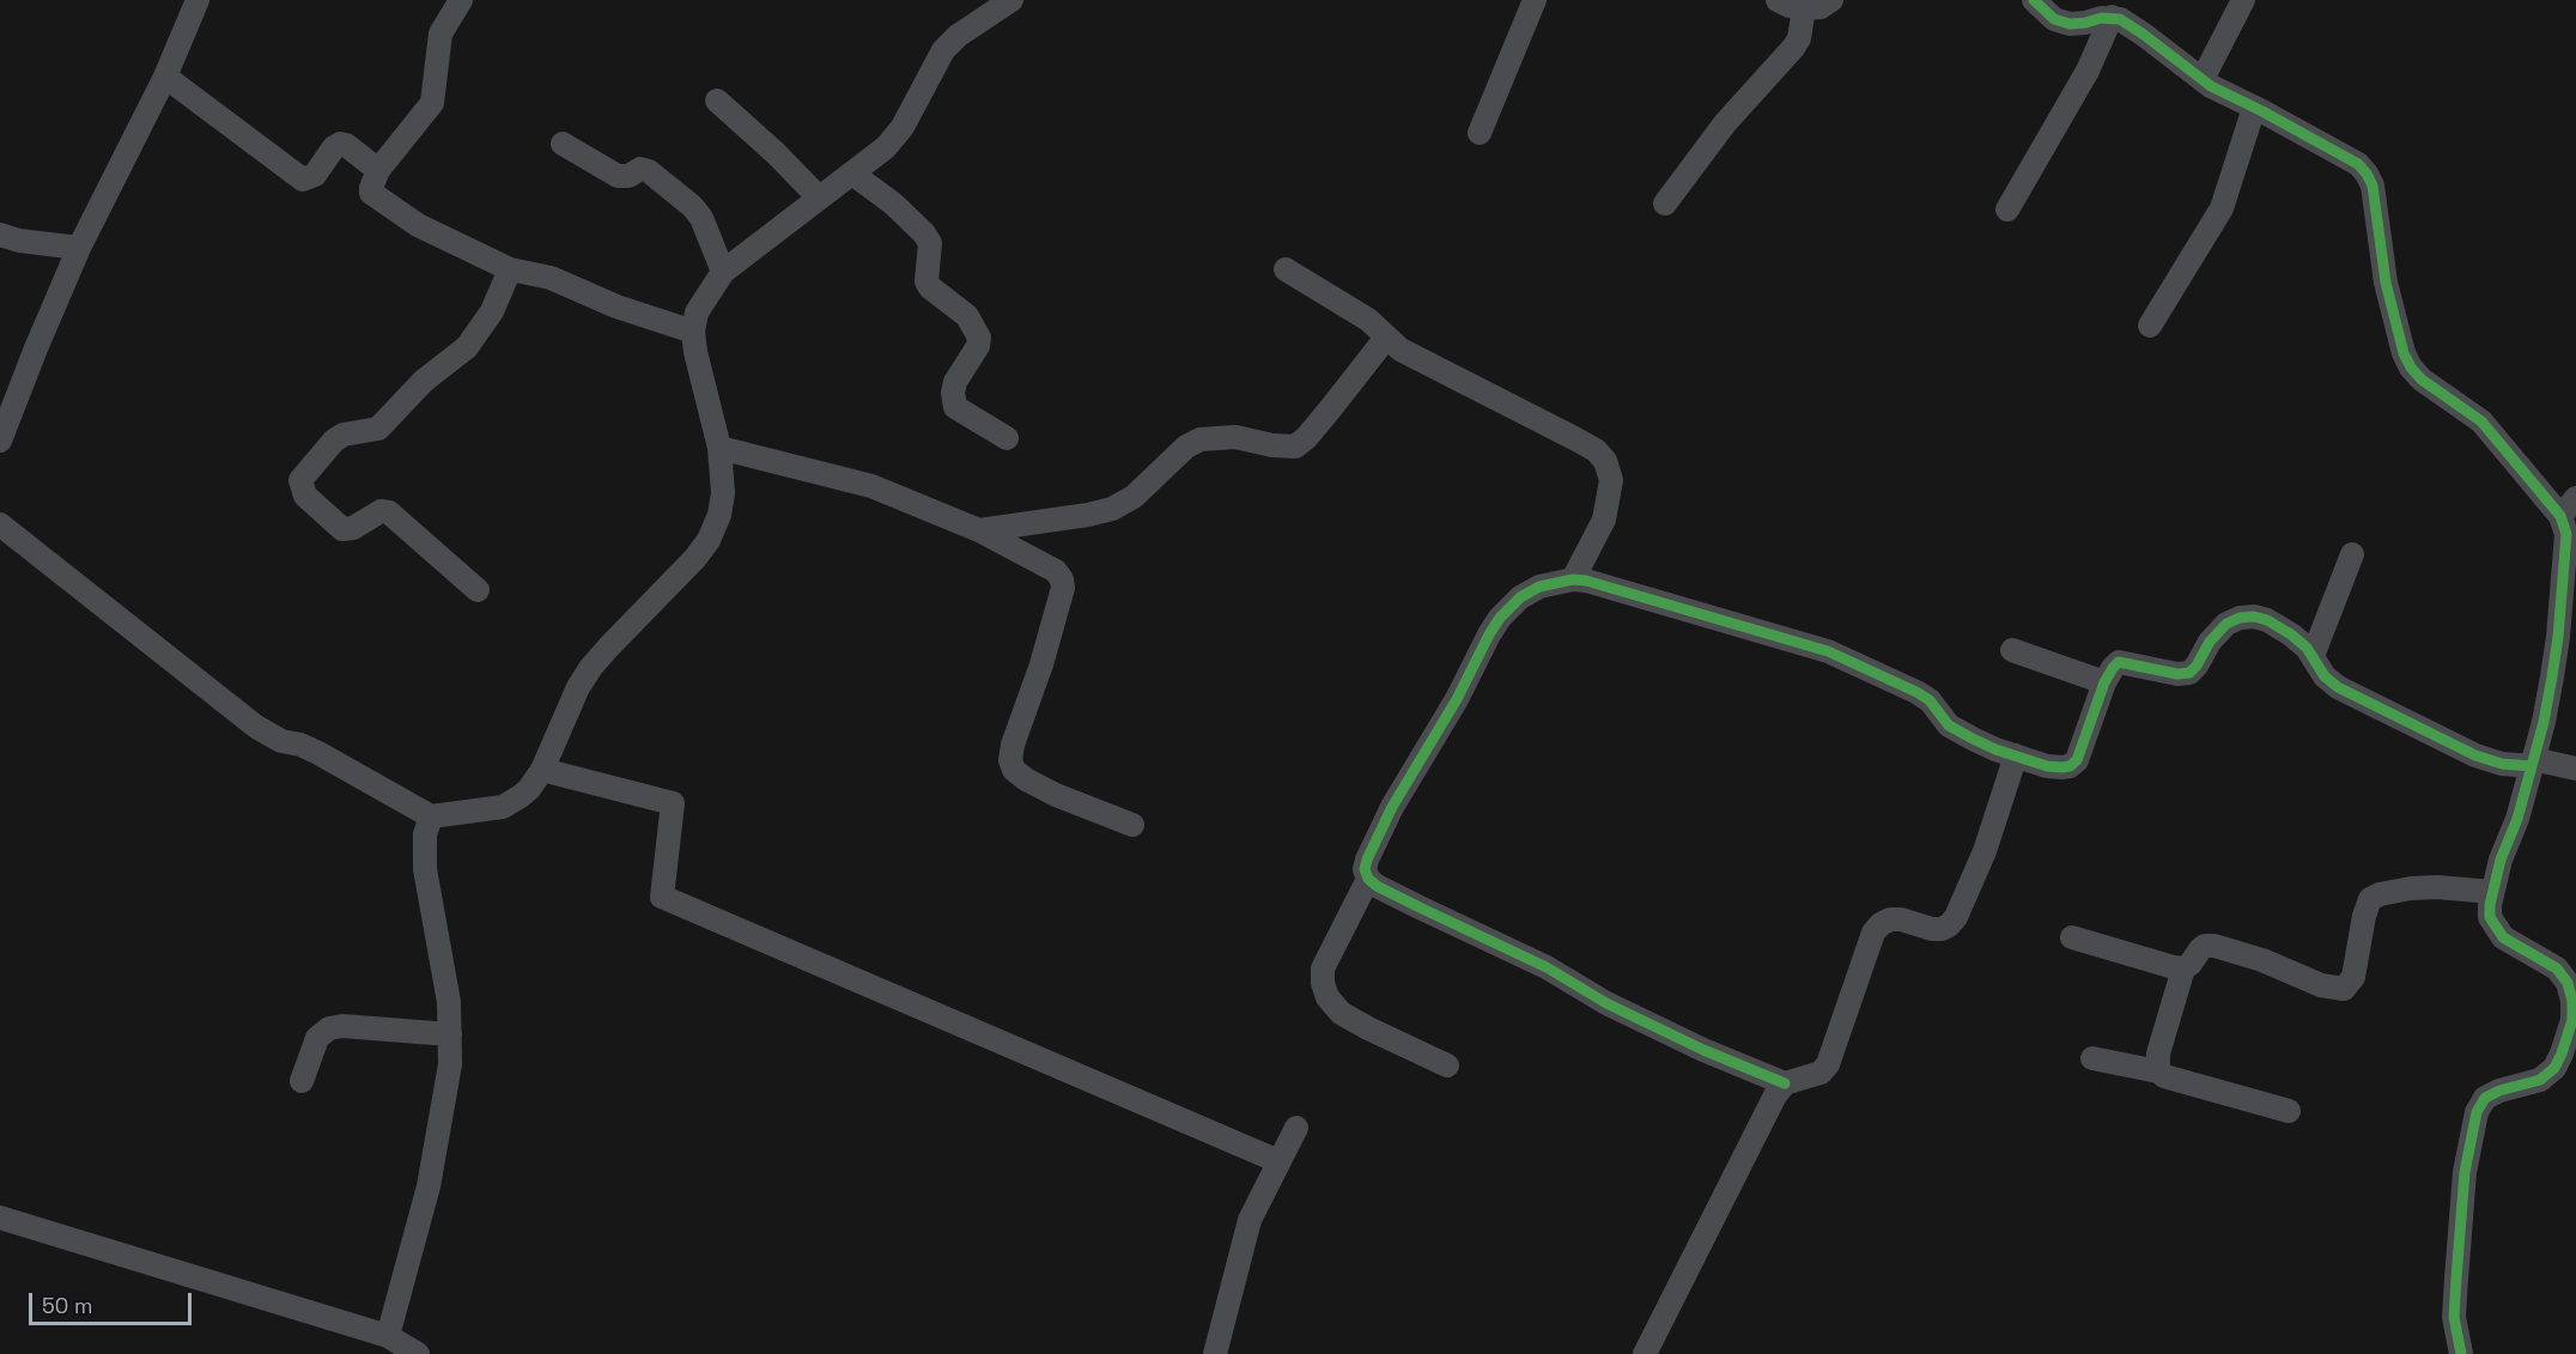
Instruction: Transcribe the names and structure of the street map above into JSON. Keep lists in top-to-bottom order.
{
  "scale_bar": "50 m"
}
